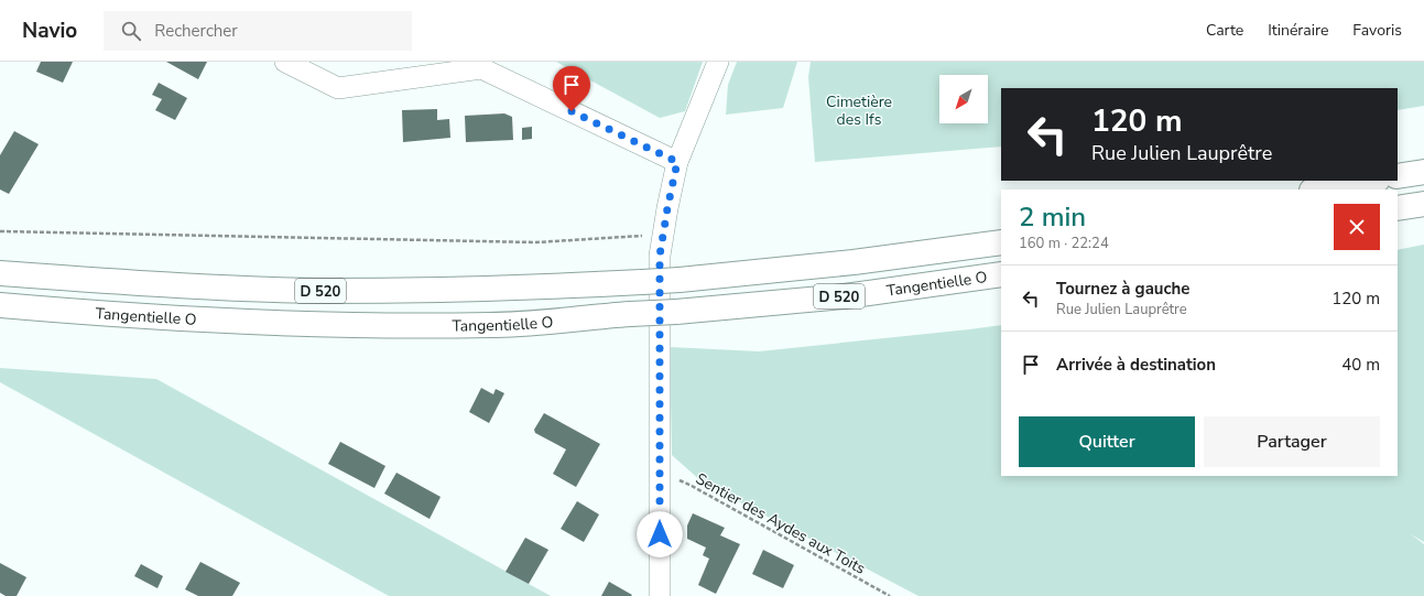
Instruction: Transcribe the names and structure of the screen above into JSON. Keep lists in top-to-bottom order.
{
  "streets": {
    "main road": ["Tangentielle O", "D 520"],
    "path": ["Sentier des Aydes aux Toits"]
  },
  "parks": ["Cimetière des Ifs"],
  "north": "bottom left",
  "page": {
    "header": "Navio",
    "search": "Rechercher",
    "nav": ["Carte", "Itinéraire", "Favoris"],
    "turn": ["120 m", "Rue Julien Lauprêtre"],
    "heading": ["2 min", "160 m · 22:24"],
    "list": [
      {
        "name": "Tournez à gauche",
        "note": "Rue Julien Lauprêtre",
        "value": "120 m"
      },
      {
        "name": "Arrivée à destination",
        "value": "40 m"
      }
    ],
    "buttons": ["Quitter", "Partager"]
  }
}
